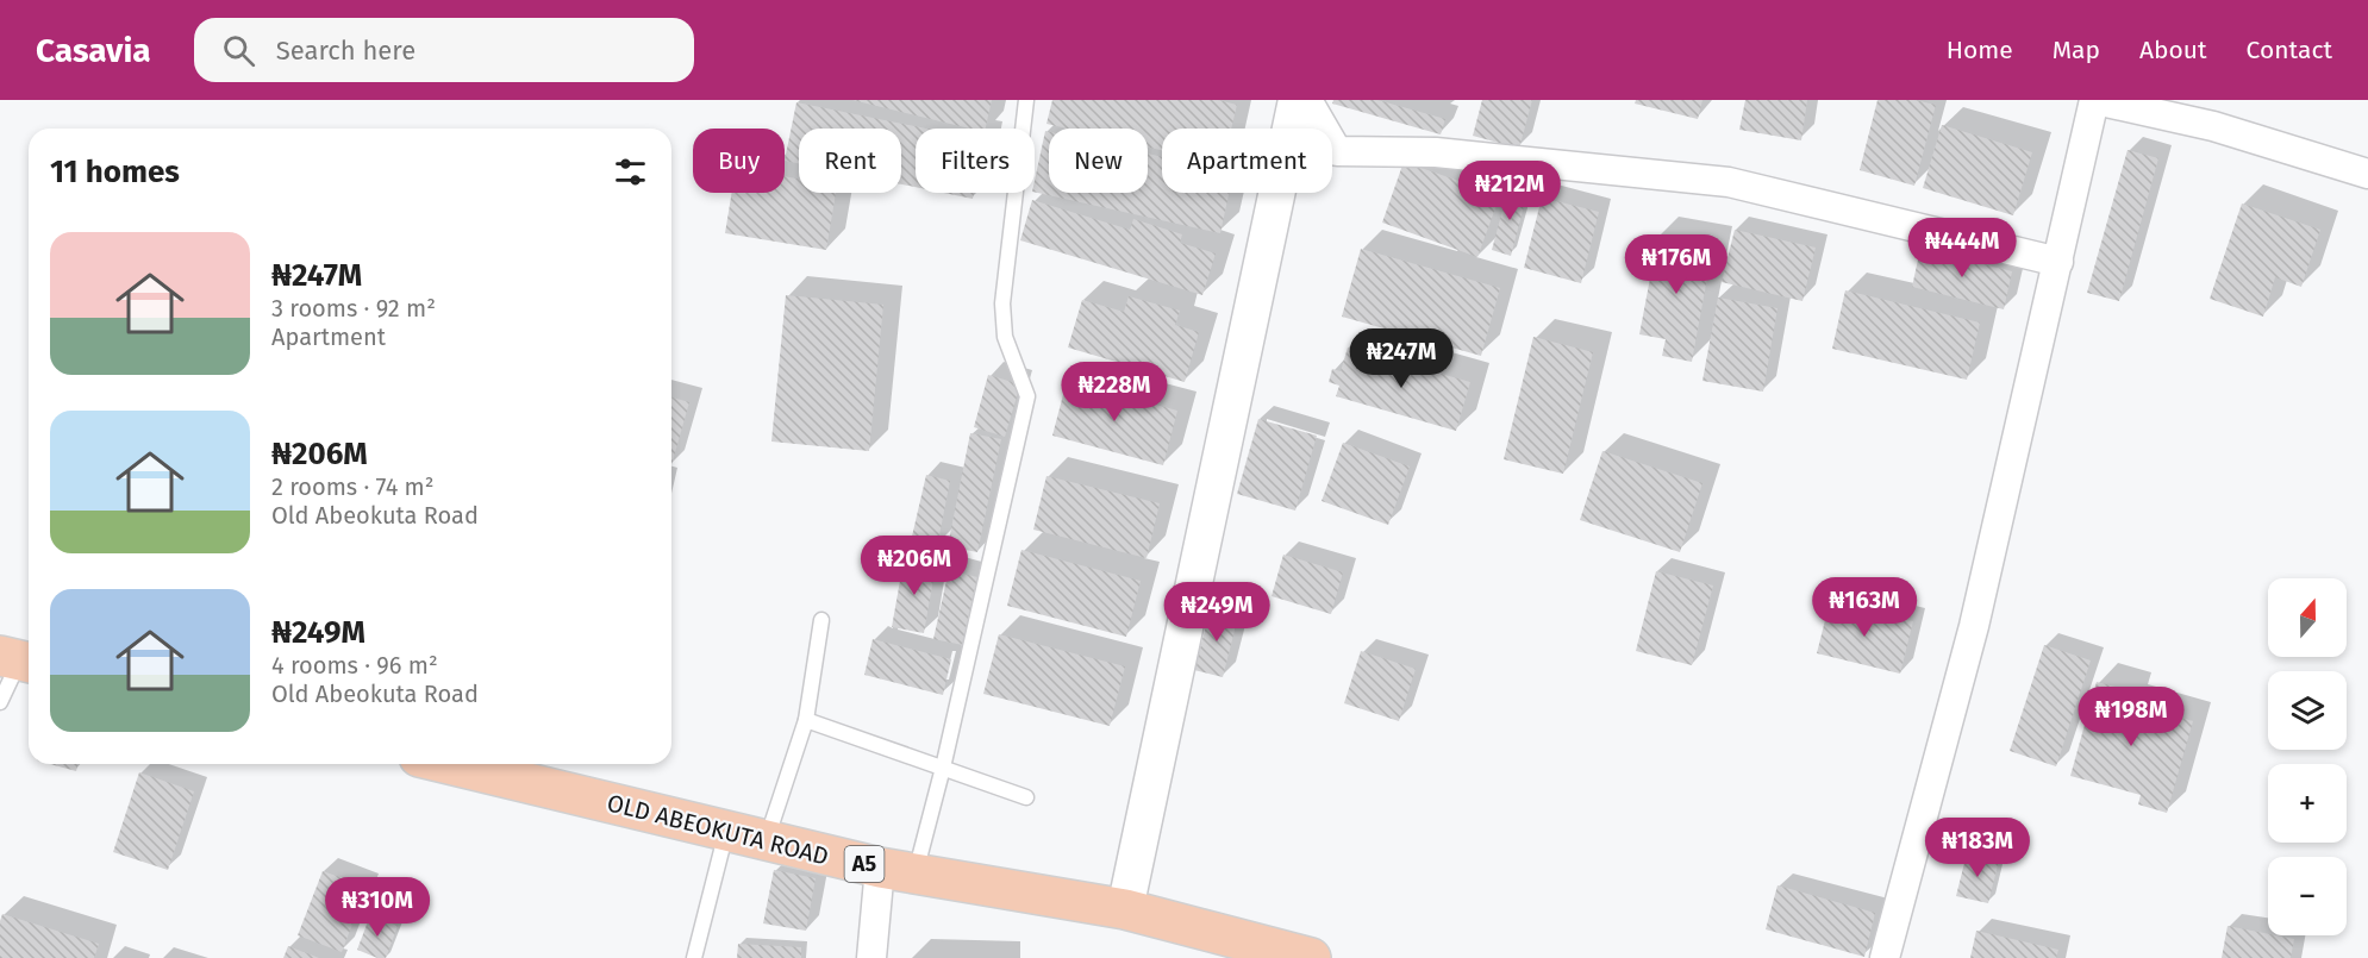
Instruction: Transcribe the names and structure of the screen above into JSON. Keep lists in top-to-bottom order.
{
  "streets": {
    "highway": ["OLD ABEOKUTA ROAD", "A5"]
  },
  "north": "top",
  "page": {
    "header": "Casavia",
    "search": "Search here",
    "nav": [
      "Home",
      "Map",
      "About",
      "Contact"
    ],
    "chip": [
      "Buy",
      "Rent",
      "Filters",
      "New",
      "Apartment"
    ],
    "heading": "11 homes",
    "price": [
      "₦212M",
      "₦444M",
      "₦176M",
      "₦247M",
      "₦228M",
      "₦206M",
      "₦163M",
      "₦249M",
      "₦198M",
      "₦183M",
      "₦310M"
    ],
    "list": [
      {
        "name": "₦247M",
        "note": "3 rooms · 92 m² · Apartment"
      },
      {
        "name": "₦206M",
        "note": "2 rooms · 74 m² · Old Abeokuta Road"
      },
      {
        "name": "₦249M",
        "note": "4 rooms · 96 m² · Old Abeokuta Road"
      }
    ],
    "map_buttons": ["+", "−"]
  }
}
